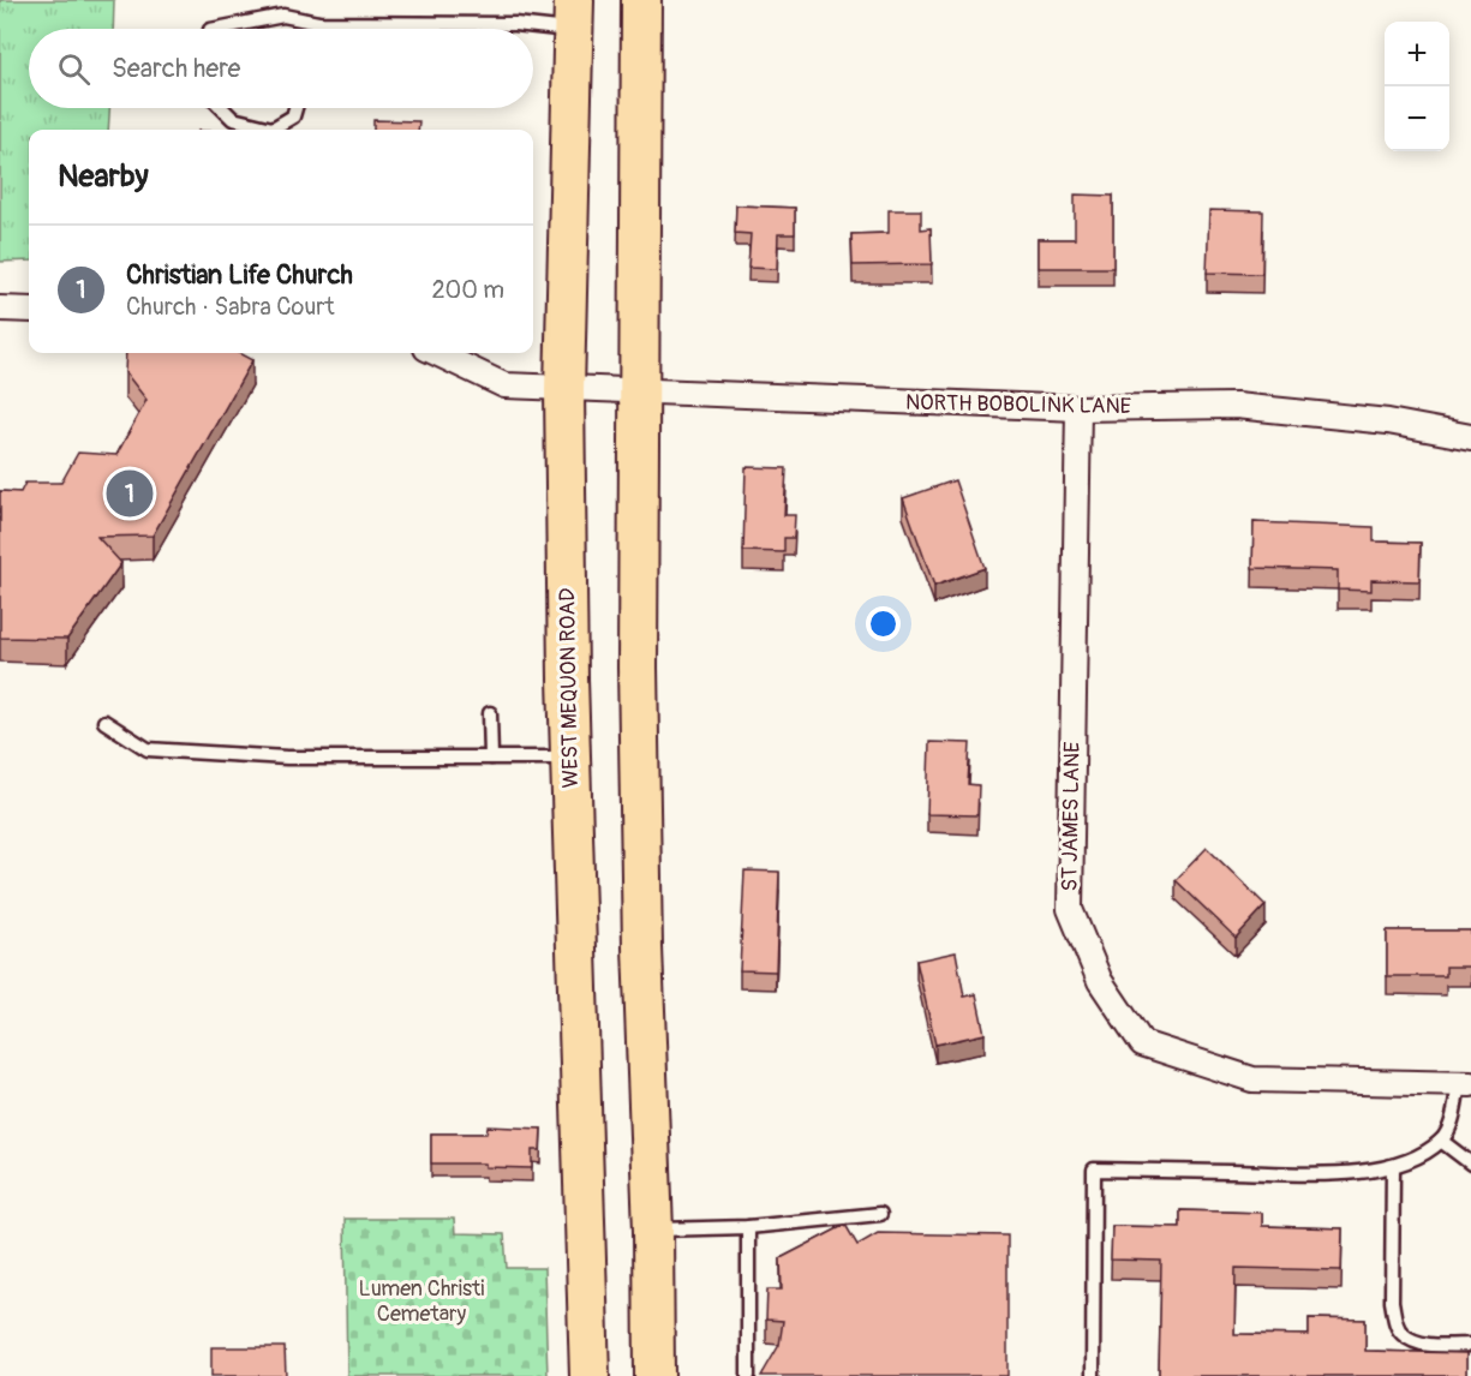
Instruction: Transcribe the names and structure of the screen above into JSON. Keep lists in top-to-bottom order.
{
  "streets": {
    "main road": ["WEST MEQUON ROAD"],
    "street": ["NORTH BOBOLINK LANE", "ST JAMES LANE"]
  },
  "crossings": [
    ["NORTH BOBOLINK LANE", "WEST MEQUON ROAD"],
    ["NORTH BOBOLINK LANE", "ST JAMES LANE"]
  ],
  "parks": ["Lumen Christi Cemetary"],
  "page": {
    "map_buttons": ["+", "−"],
    "search": "Search here",
    "heading": "Nearby",
    "list": [
      {
        "mark": "1",
        "name": "Christian Life Church",
        "note": "Church · Sabra Court",
        "value": "200 m"
      }
    ],
    "pins": "1"
  }
}
